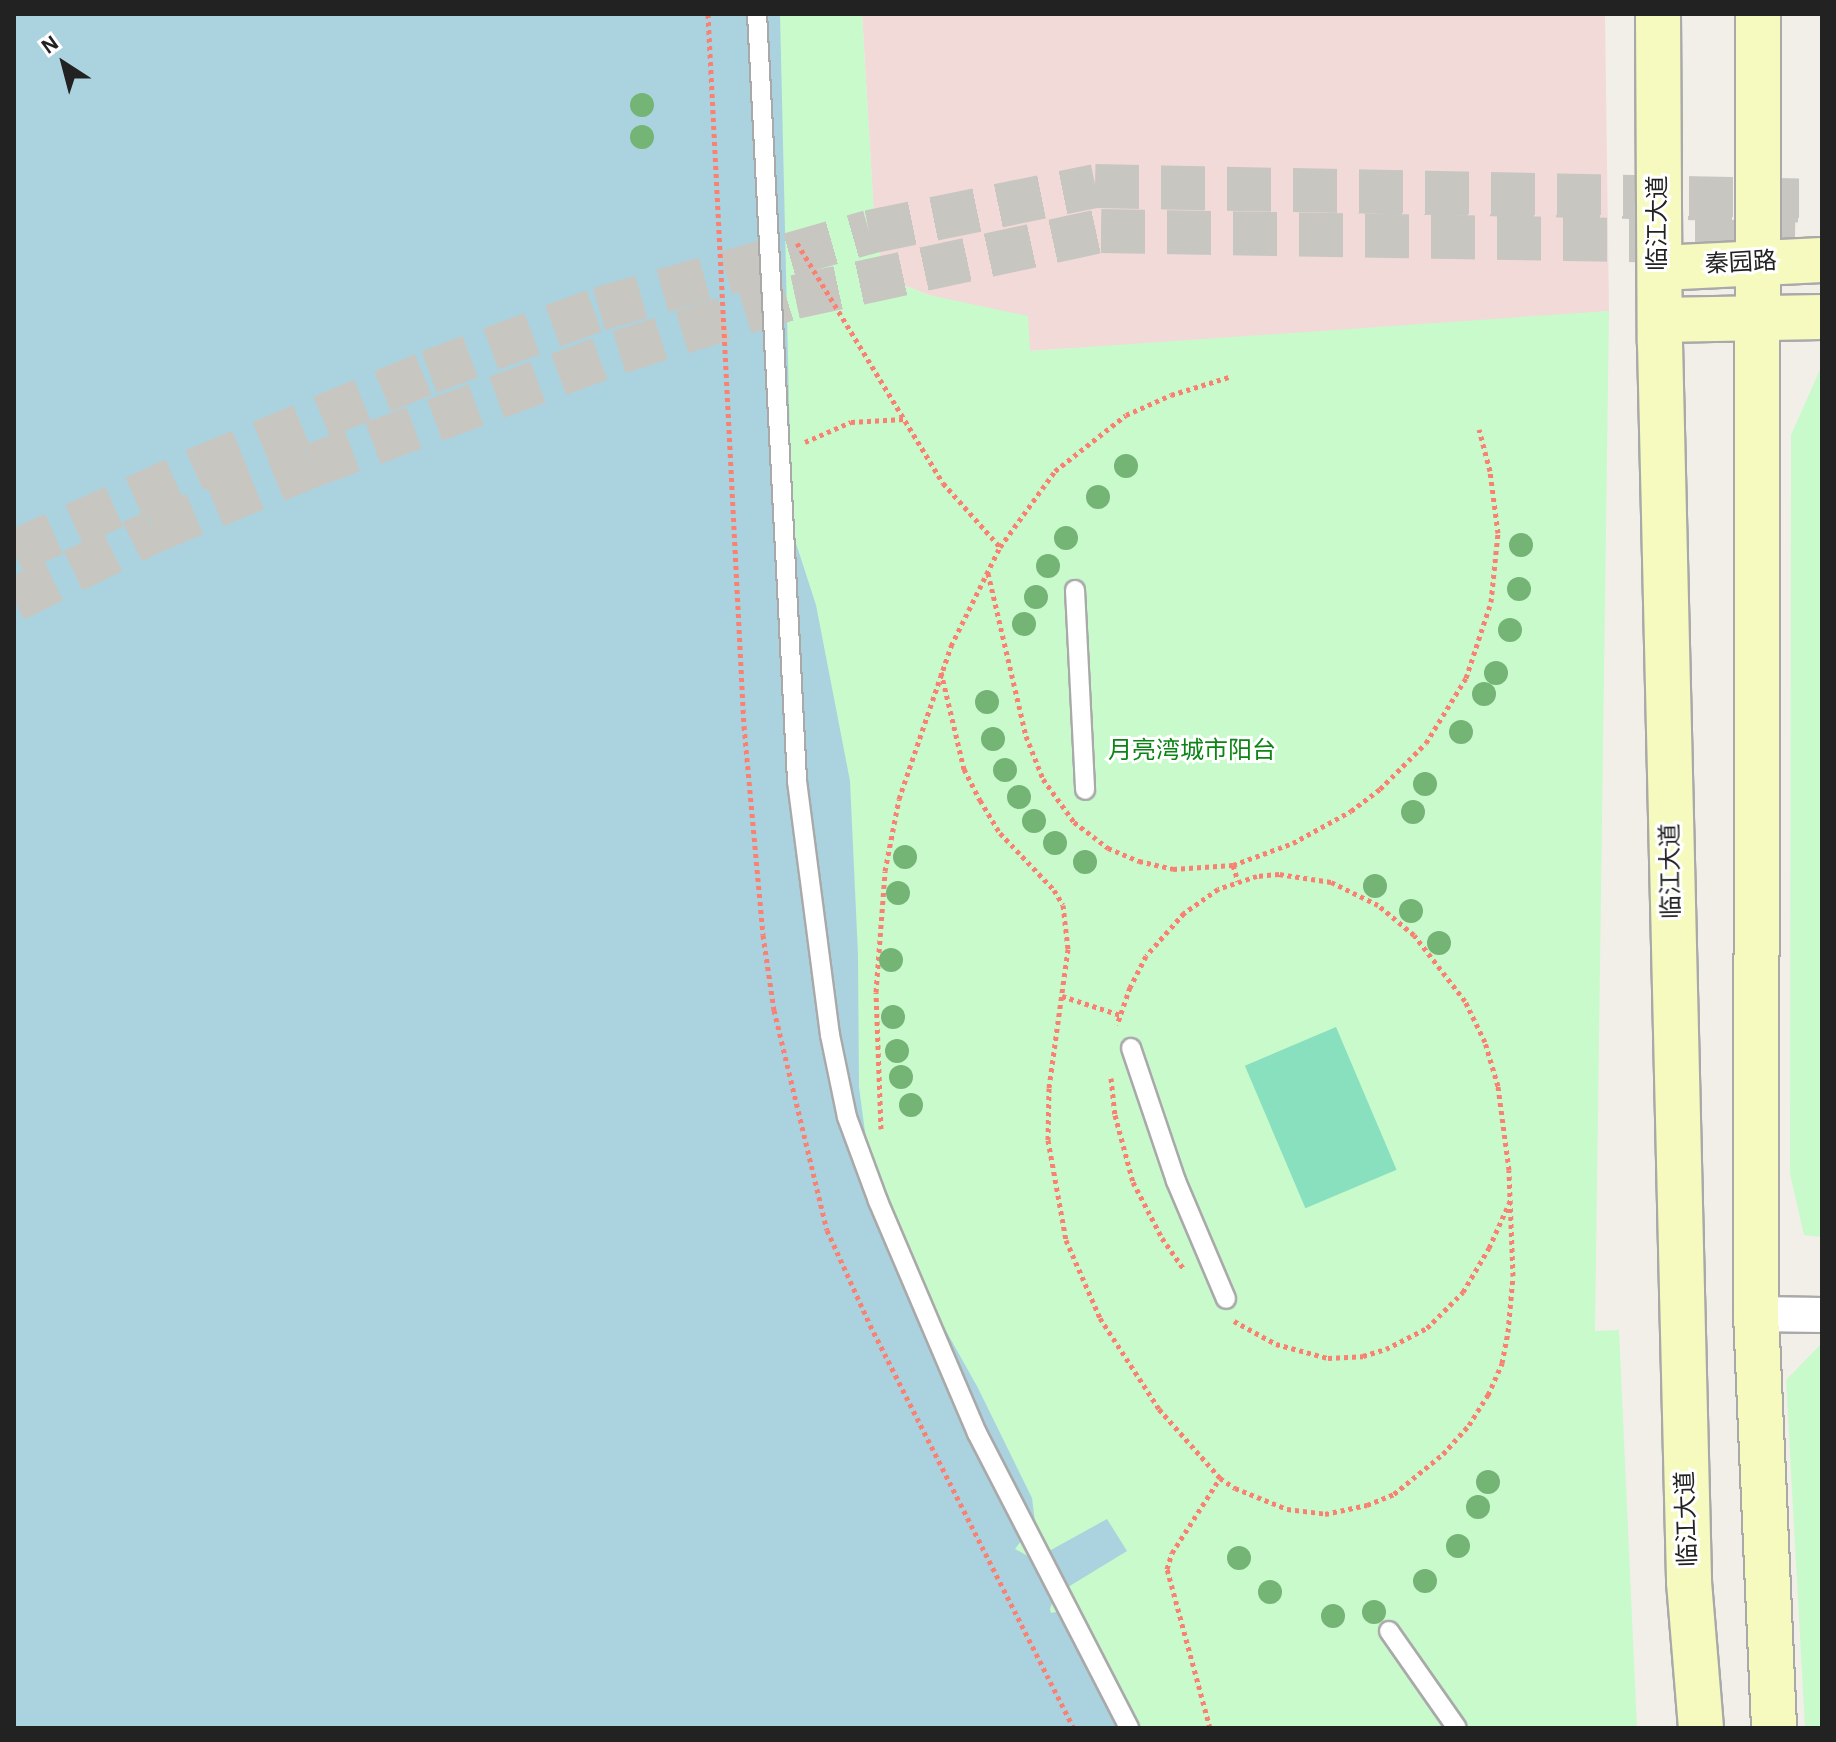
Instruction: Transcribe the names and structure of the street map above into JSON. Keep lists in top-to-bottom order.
{
  "streets": {
    "main road": ["临江大道", "秦园路"]
  },
  "crossings": [
    ["临江大道", "秦园路"]
  ],
  "parks": ["月亮湾城市阳台"],
  "north": "top left"
}
